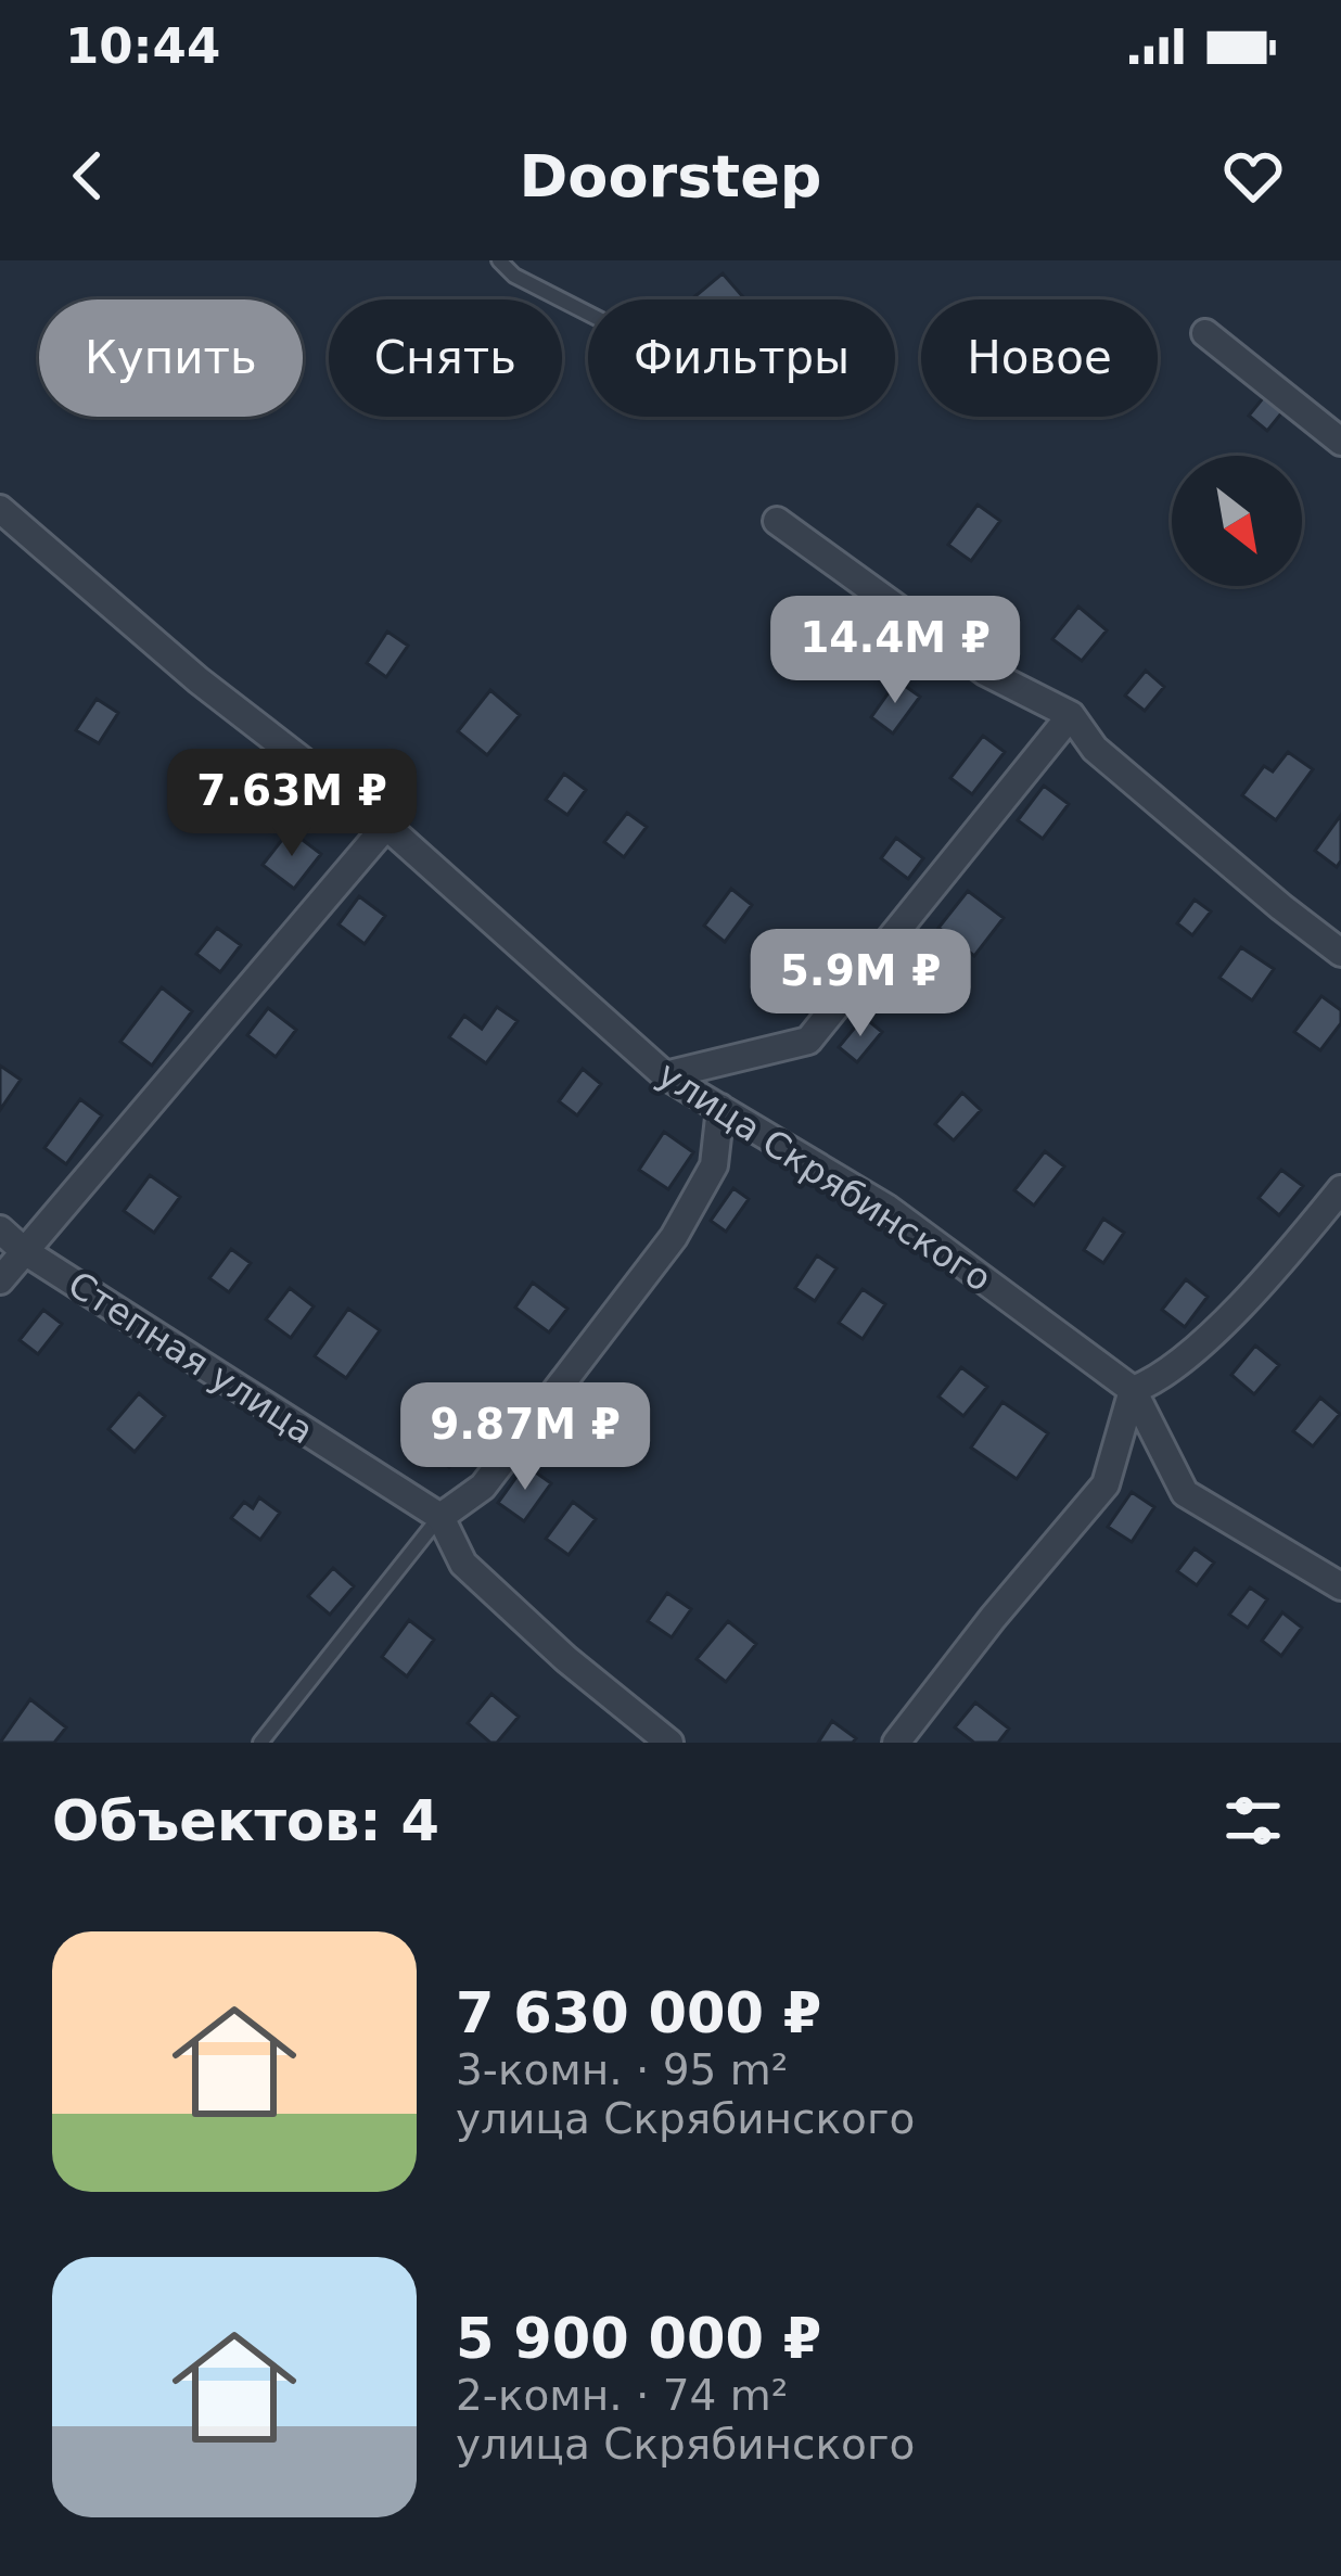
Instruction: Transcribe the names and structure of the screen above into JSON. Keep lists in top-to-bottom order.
{
  "streets": {
    "street": ["улица Скрябинского", "Степная улица"]
  },
  "north": "bottom right",
  "page": {
    "status": "10:44",
    "header": "Doorstep",
    "chip": [
      "Купить",
      "Снять",
      "Фильтры",
      "Новое"
    ],
    "price": [
      "14.4M ₽",
      "7.63M ₽",
      "5.9M ₽",
      "9.87M ₽"
    ],
    "heading": "Объектов: 4",
    "list": [
      {
        "name": "7 630 000 ₽",
        "note": "3-комн. · 95 m² · улица Скрябинского"
      },
      {
        "name": "5 900 000 ₽",
        "note": "2-комн. · 74 m² · улица Скрябинского"
      }
    ]
  }
}
